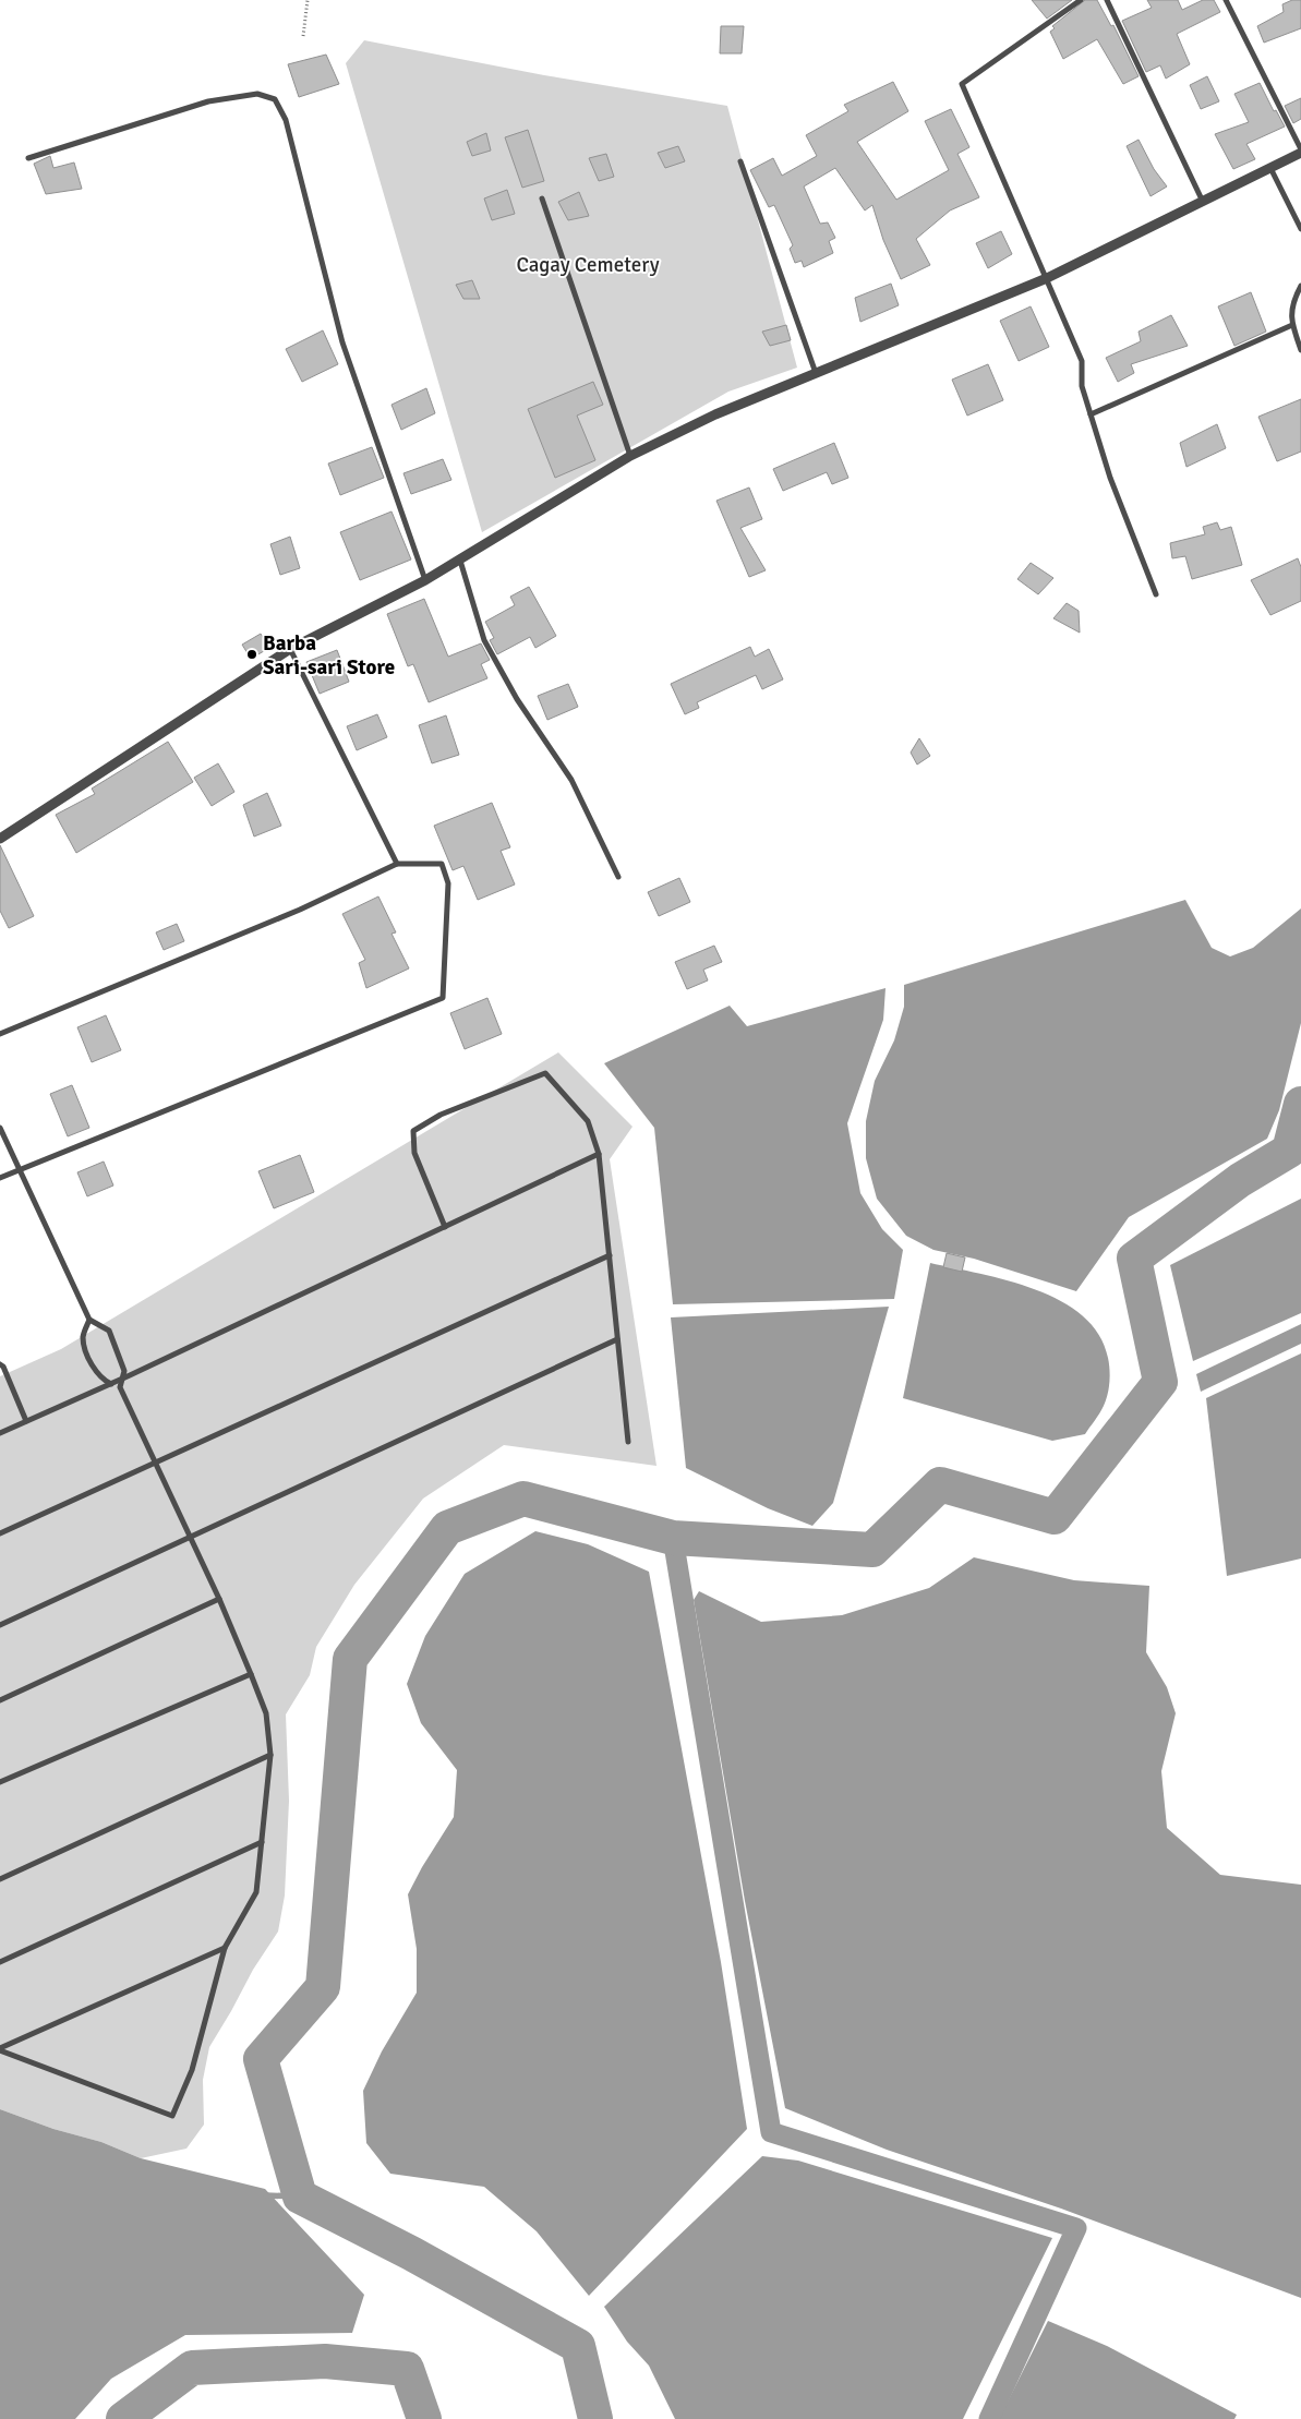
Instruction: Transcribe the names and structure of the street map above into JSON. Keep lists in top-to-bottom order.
{
  "parks": ["Cagay Cemetery"],
  "places": ["Barba Sari-sari Store"]
}
